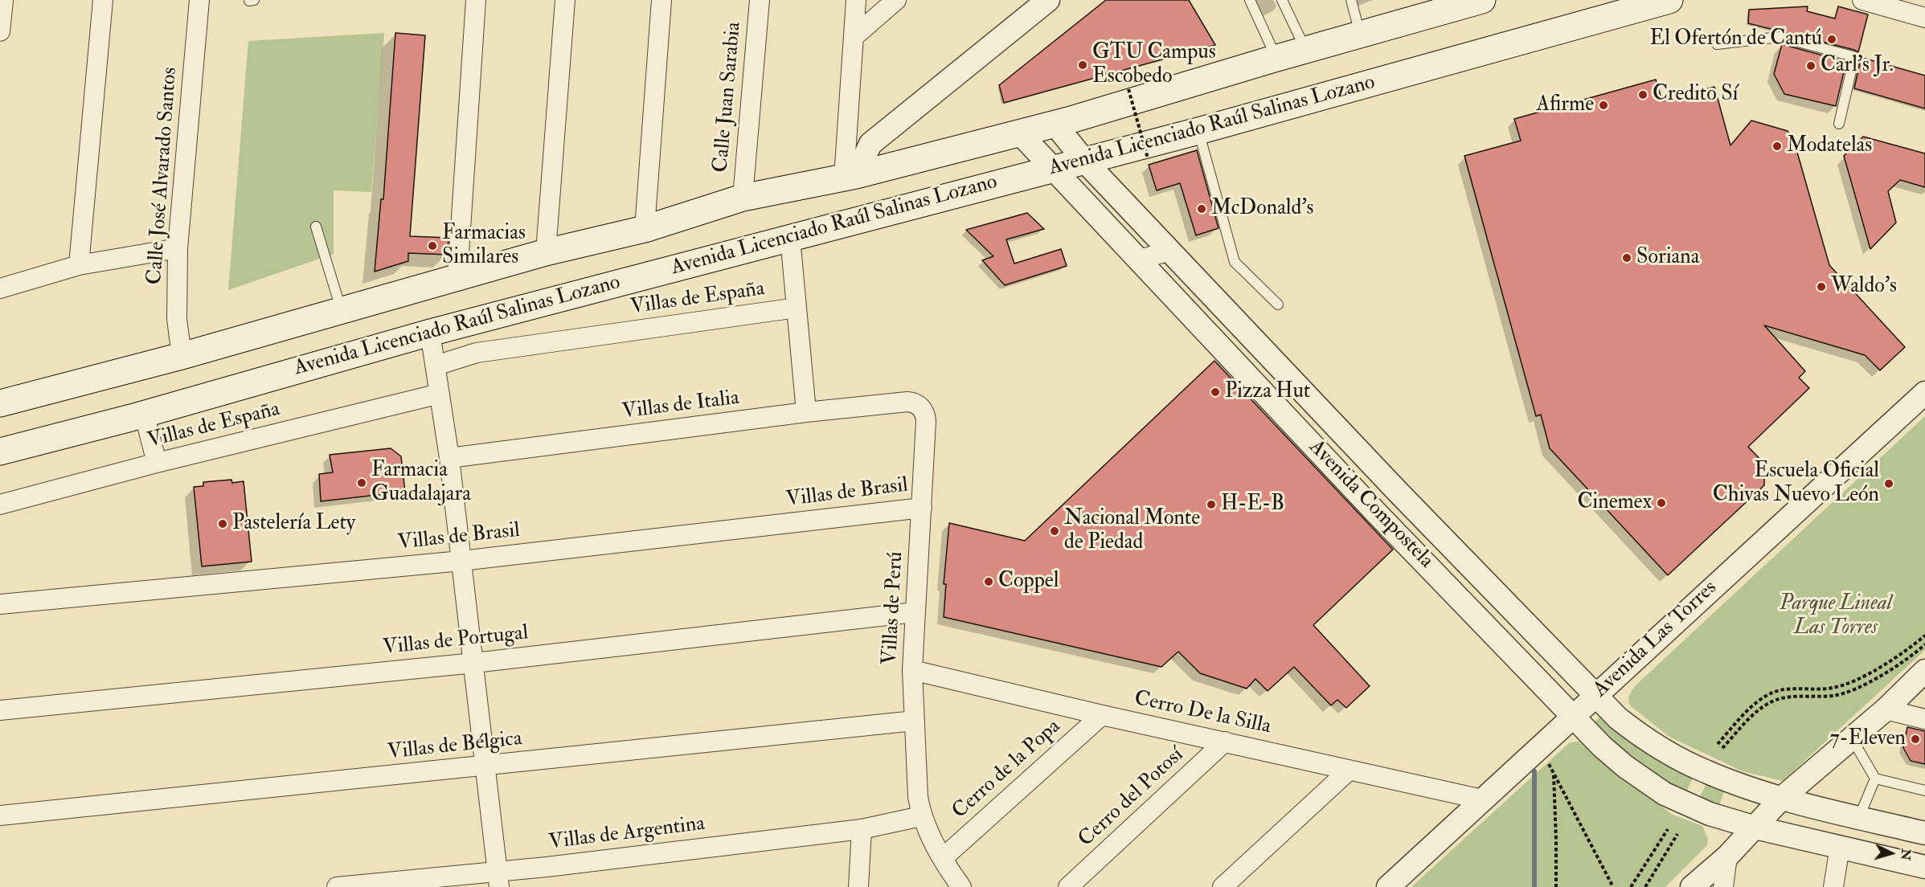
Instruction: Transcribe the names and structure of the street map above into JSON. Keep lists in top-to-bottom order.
{
  "streets": {
    "main road": ["Avenida Licenciado Raúl Salinas Lozano"],
    "street": [
      "Calle Juan Sarabia",
      "Calle José Alvarado Santos",
      "Villas de España",
      "Villas de Italia",
      "Villas de Brasil",
      "Avenida Compostela",
      "Villas de Perú",
      "Avenida Las Torres",
      "Villas de Portugal",
      "Cerro De la Silla",
      "Villas de Bélgica",
      "Cerro de la Popa",
      "Cerro del Potosí",
      "Villas de Argentina"
    ]
  },
  "crossings": [
    ["Calle Juan Sarabia", "Avenida Licenciado Raúl Salinas Lozano"],
    ["Avenida Licenciado Raúl Salinas Lozano", "Calle José Alvarado Santos"],
    ["Avenida Licenciado Raúl Salinas Lozano", "Avenida Compostela"],
    ["Villas de Italia", "Villas de Perú"],
    ["Villas de Brasil", "Villas de Perú"],
    ["Avenida Compostela", "Avenida Las Torres"],
    ["Villas de Perú", "Villas de Portugal"],
    ["Villas de Perú", "Cerro De la Silla"],
    ["Villas de Perú", "Villas de Bélgica"],
    ["Villas de Perú", "Cerro de la Popa"],
    ["Villas de Perú", "Villas de Argentina"],
    ["Avenida Las Torres", "Cerro De la Silla"],
    ["Cerro De la Silla", "Cerro de la Popa"],
    ["Cerro De la Silla", "Cerro del Potosí"]
  ],
  "parks": ["Parque Lineal Las Torres"],
  "places": [
    "El Ofertón de Cantú",
    "GTU Campus Escobedo",
    "Carl's Jr.",
    "Credito Sí",
    "Afirme",
    "Modatelas",
    "McDonald's",
    "Farmacias Similares",
    "Soriana",
    "Waldo's",
    "Pizza Hut",
    "Farmacia Guadalajara",
    "Escuela Oficial Chivas Nuevo León",
    "Cinemex",
    "H-E-B",
    "Pastelería Lety",
    "Nacional Monte de Piedad",
    "Coppel",
    "7-Eleven"
  ],
  "north": "right"
}
